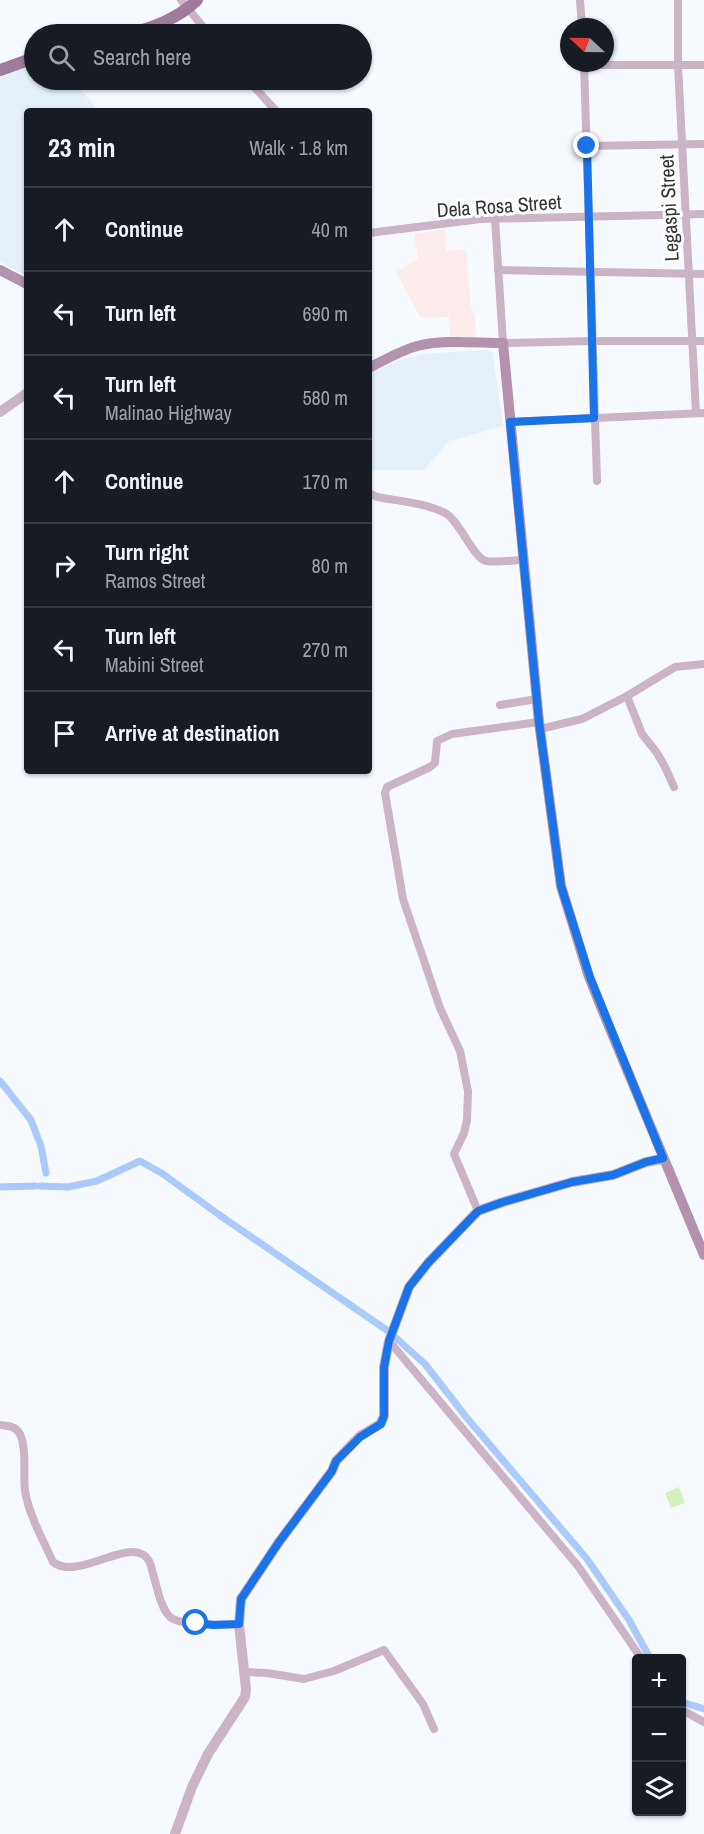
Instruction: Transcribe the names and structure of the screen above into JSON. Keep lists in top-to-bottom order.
{
  "streets": {
    "street": ["Dela Rosa Street", "Legaspi Street"]
  },
  "crossings": [
    ["Dela Rosa Street", "Legaspi Street"]
  ],
  "north": "left",
  "page": {
    "search": "Search here",
    "heading": ["23 min", "Walk · 1.8 km"],
    "list": [
      ["Continue", "40 m"],
      ["Turn left", "690 m"],
      ["Turn left", "Malinao Highway", "580 m"],
      ["Continue", "170 m"],
      ["Turn right", "Ramos Street", "80 m"],
      ["Turn left", "Mabini Street", "270 m"],
      "Arrive at destination"
    ],
    "map_buttons": ["+", "−"]
  }
}
